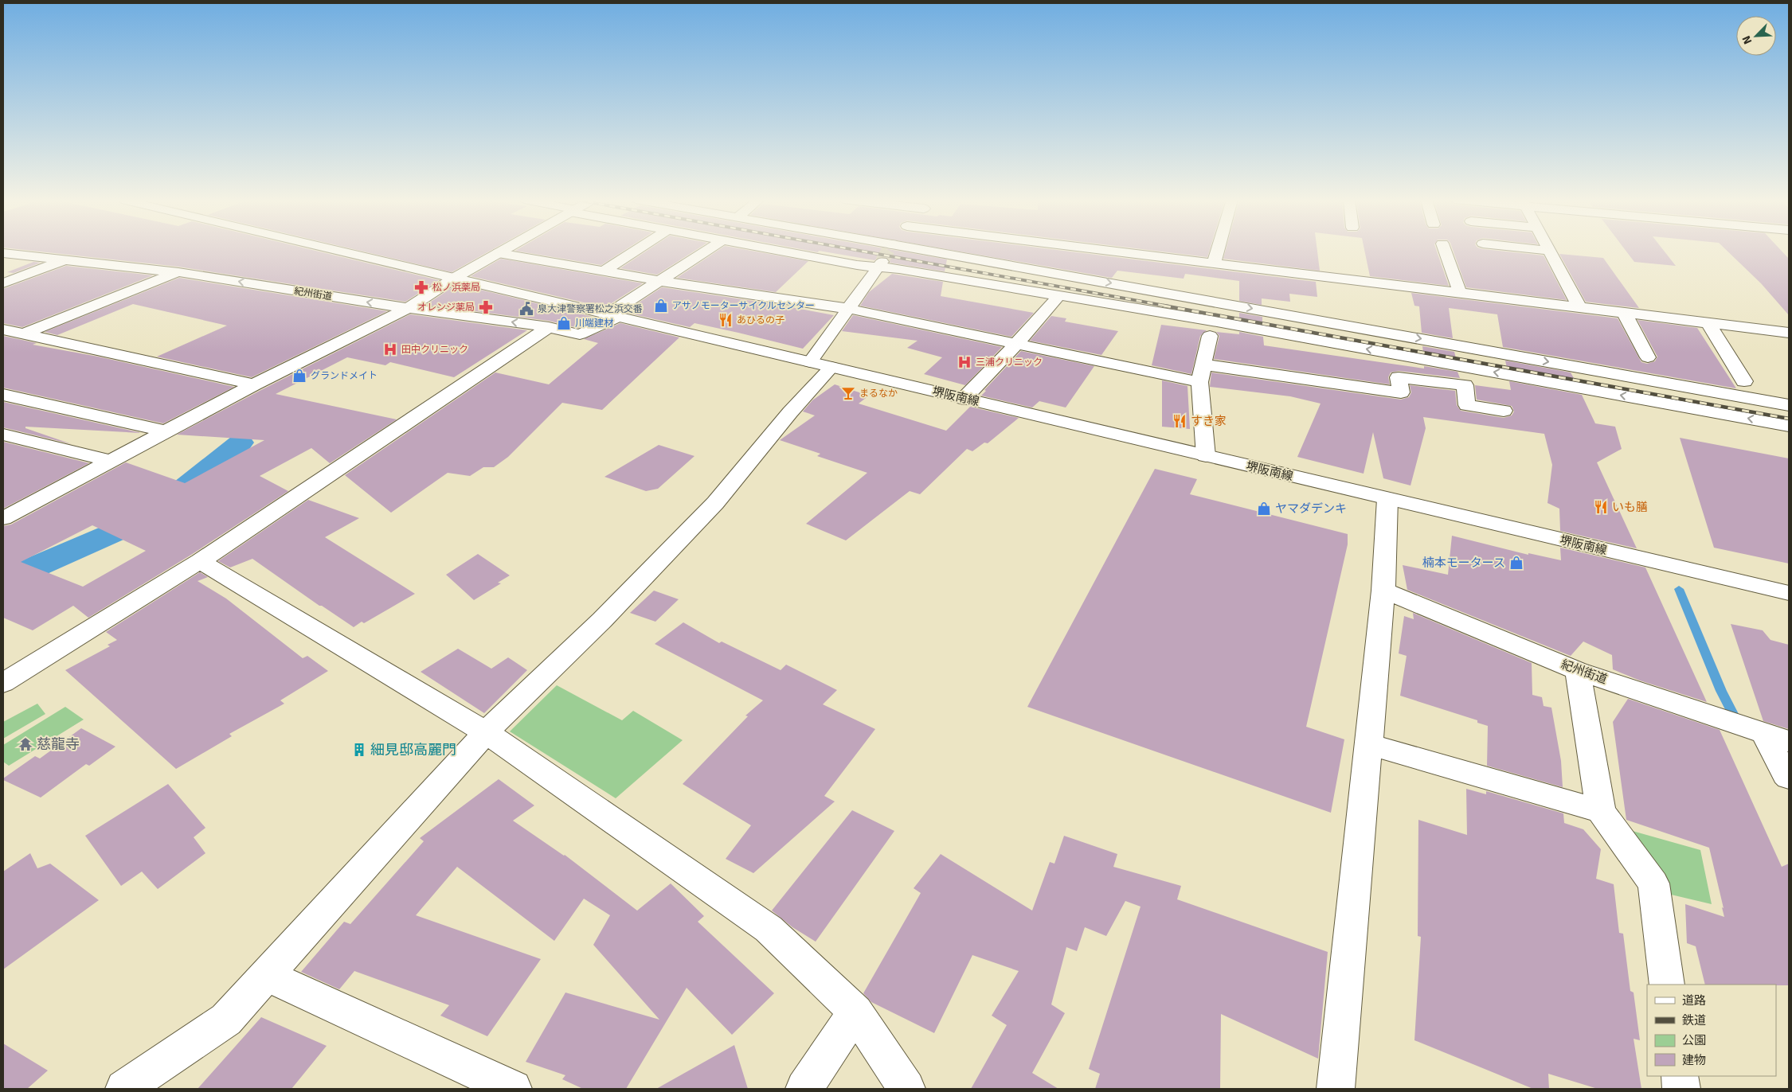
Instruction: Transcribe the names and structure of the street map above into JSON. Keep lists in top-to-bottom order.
{
  "streets": {
    "street": ["紀州街道", "堺阪南線"]
  },
  "crossings": [
    ["紀州街道", "堺阪南線"]
  ],
  "places": {
    "pharmacy": ["松ノ浜薬局", "オレンジ薬局"],
    "shop": [
      "アサノモーターサイクルセンター",
      "川端建材",
      "グランドメイト",
      "ヤマダデンキ",
      "楠本モータース"
    ],
    "public building": ["泉大津警察署松之浜交番"],
    "restaurant": ["あひるの子", "すき家", "いも膳"],
    "hospital": ["田中クリニック", "三浦クリニック"],
    "bar": ["まるなか"],
    "temple": ["慈龍寺"],
    "building": ["細見邸高麗門"]
  },
  "legend": [
    "道路",
    "鉄道",
    "公園",
    "建物"
  ],
  "north": "bottom left"
}
